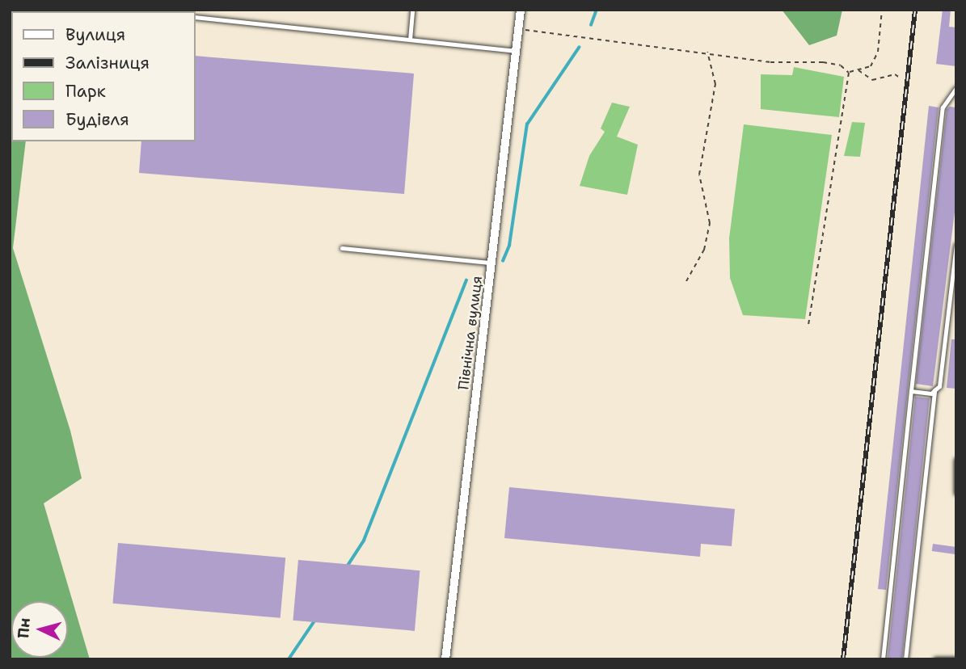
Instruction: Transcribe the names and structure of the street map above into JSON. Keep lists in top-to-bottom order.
{
  "streets": {
    "street": ["Північна вулиця"]
  },
  "legend": [
    "Вулиця",
    "Залізниця",
    "Парк",
    "Будівля"
  ],
  "north": "left"
}
